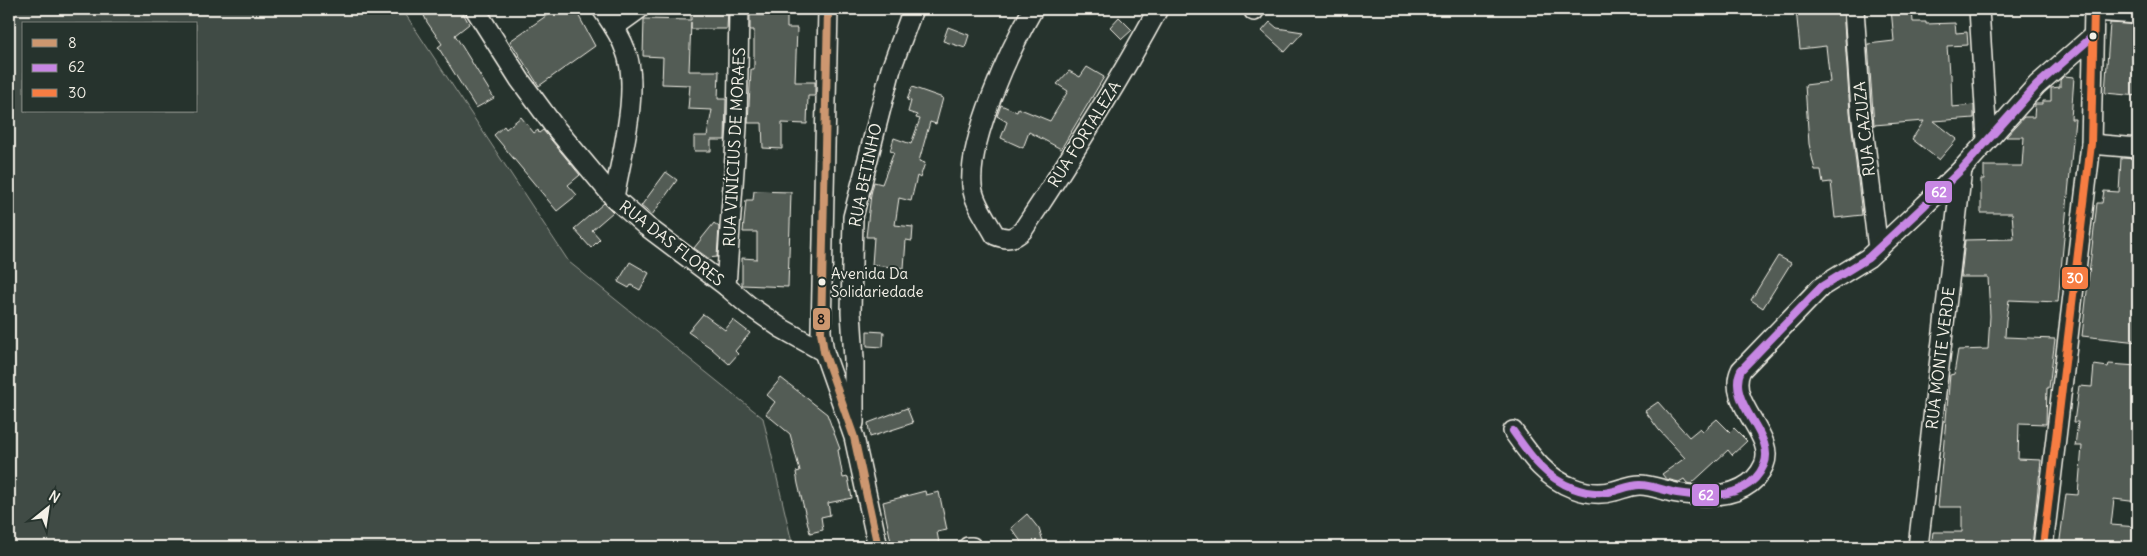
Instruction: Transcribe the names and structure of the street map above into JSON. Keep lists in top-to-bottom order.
{
  "streets": {
    "street": [
      "RUA CAZUZA",
      "RUA FORTALEZA",
      "RUA VINÍCIUS DE MORAES",
      "RUA BETINHO",
      "RUA DAS FLORES",
      "RUA MONTE VERDE"
    ]
  },
  "crossings": [
    ["RUA VINÍCIUS DE MORAES", "RUA DAS FLORES"]
  ],
  "places": ["Avenida Da Solidariedade"],
  "lines": ["transit line 8", "transit line 30", "transit line 62"],
  "legend": ["8", "62", "30"],
  "north": "top right"
}
